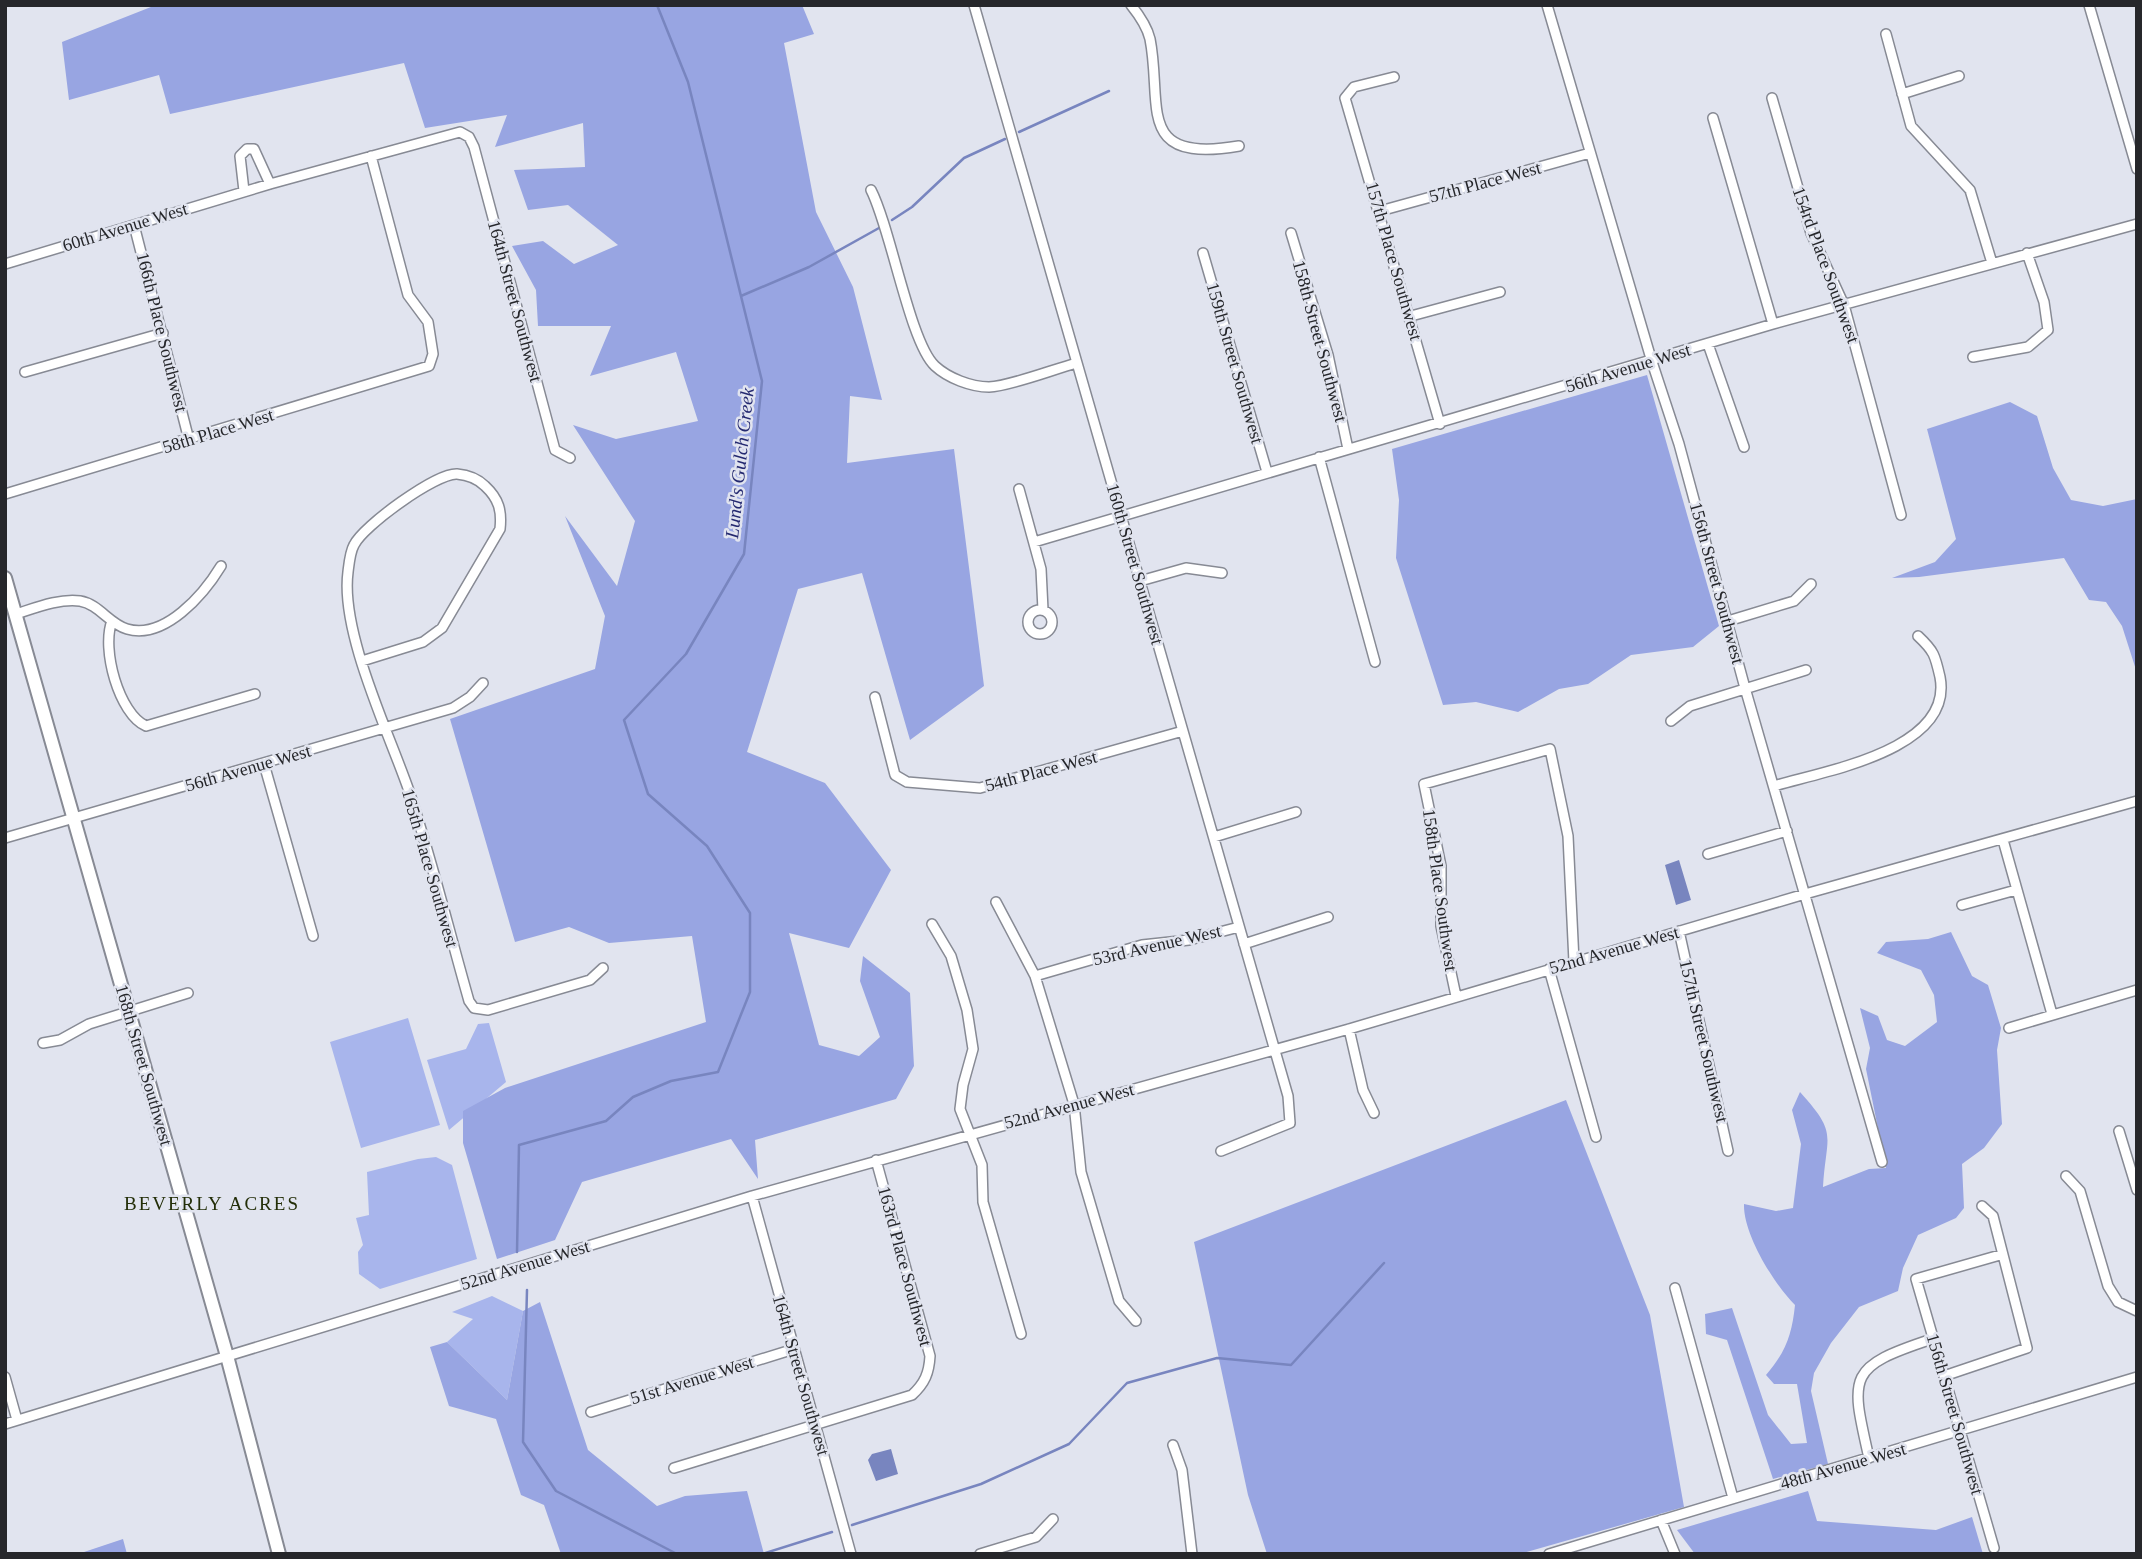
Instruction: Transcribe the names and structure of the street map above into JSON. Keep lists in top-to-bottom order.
{
  "streets": {
    "main road": ["168th Street Southwest"],
    "street": [
      "57th Place West",
      "60th Avenue West",
      "157th Place Southwest",
      "154rd Place Southwest",
      "164th Street Southwest",
      "166th Place Southwest",
      "158th Street Southwest",
      "159th Street Southwest",
      "56th Avenue West",
      "58th Place West",
      "160th Street Southwest",
      "156th Street Southwest",
      "54th Place West",
      "165th Place Southwest",
      "158th Place Southwest",
      "53rd Avenue West",
      "52nd Avenue West",
      "157th Street Southwest",
      "163rd Place Southwest",
      "51st Avenue West",
      "48th Avenue West"
    ]
  },
  "crossings": [
    ["57th Place West", "157th Place Southwest"],
    ["57th Place West", "156th Street Southwest"],
    ["60th Avenue West", "164th Street Southwest"],
    ["60th Avenue West", "166th Place Southwest"],
    ["60th Avenue West", "58th Place West"],
    ["157th Place Southwest", "56th Avenue West"],
    ["154rd Place Southwest", "56th Avenue West"],
    ["164th Street Southwest", "52nd Avenue West"],
    ["164th Street Southwest", "163rd Place Southwest"],
    ["164th Street Southwest", "51st Avenue West"],
    ["166th Place Southwest", "58th Place West"],
    ["158th Street Southwest", "56th Avenue West"],
    ["159th Street Southwest", "56th Avenue West"],
    ["56th Avenue West", "160th Street Southwest"],
    ["56th Avenue West", "156th Street Southwest"],
    ["56th Avenue West", "165th Place Southwest"],
    ["56th Avenue West", "168th Street Southwest"],
    ["160th Street Southwest", "54th Place West"],
    ["160th Street Southwest", "53rd Avenue West"],
    ["160th Street Southwest", "52nd Avenue West"],
    ["156th Street Southwest", "52nd Avenue West"],
    ["156th Street Southwest", "48th Avenue West"],
    ["158th Place Southwest", "52nd Avenue West"],
    ["52nd Avenue West", "157th Street Southwest"],
    ["52nd Avenue West", "168th Street Southwest"],
    ["52nd Avenue West", "163rd Place Southwest"]
  ],
  "districts": ["BEVERLY ACRES"],
  "water": ["Lund's Gulch Creek"]
}
